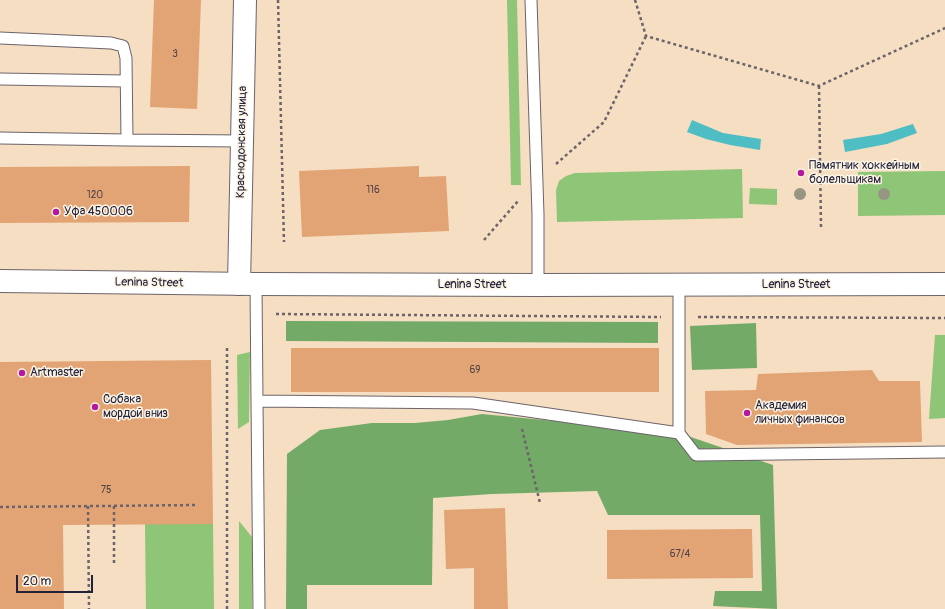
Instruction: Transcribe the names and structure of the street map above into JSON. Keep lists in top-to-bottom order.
{
  "streets": {
    "main road": ["Краснодонская улица", "Lenina Street"]
  },
  "crossings": [
    ["Краснодонская улица", "Lenina Street"]
  ],
  "places": [
    "Памятник хоккейным болельщикам",
    "Уфа 450006",
    "Artmaster",
    "Собака мордой вниз",
    "Академия личных финансов"
  ],
  "house_numbers": [
    "3",
    "116",
    "120",
    "69",
    "75",
    "67/4"
  ],
  "scale_bar": "20 m"
}
